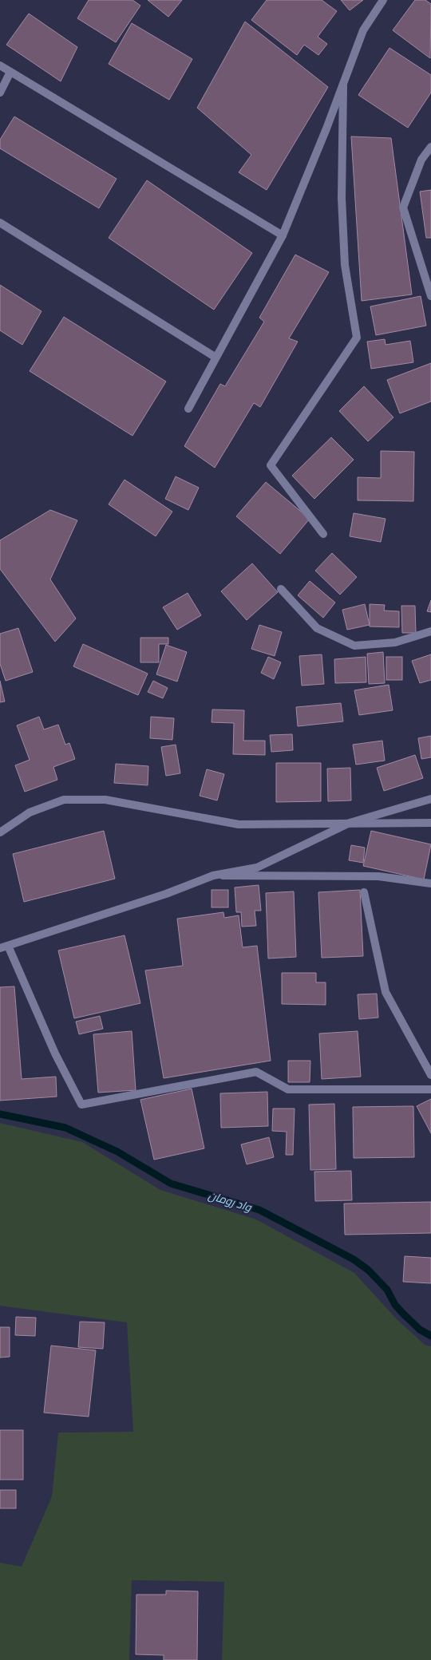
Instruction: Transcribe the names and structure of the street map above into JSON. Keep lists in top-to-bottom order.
{
  "water": ["واد رومان"]
}
